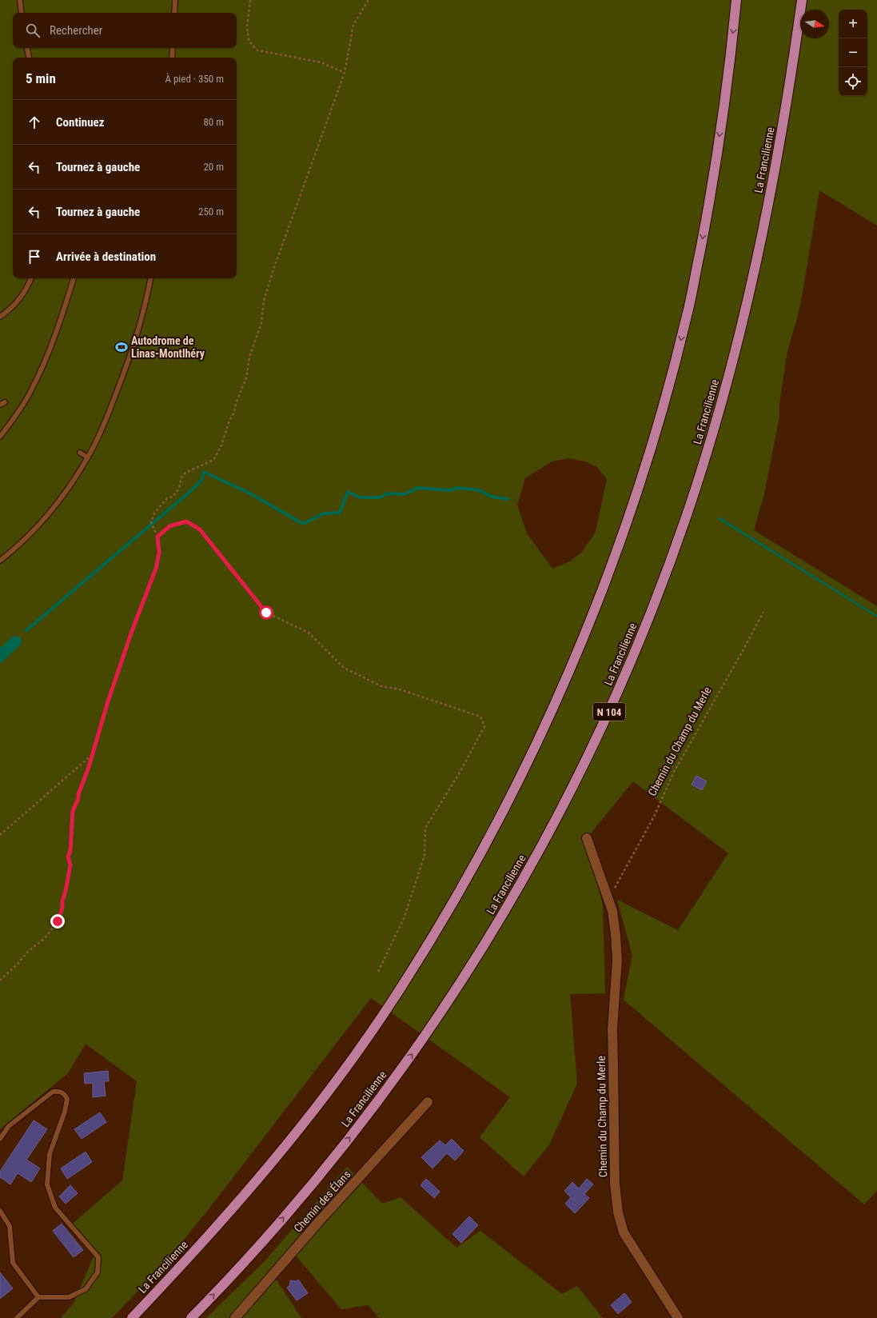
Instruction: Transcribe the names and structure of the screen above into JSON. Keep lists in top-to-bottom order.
{
  "streets": {
    "highway": ["La Francilienne", "N 104"],
    "street": ["Chemin du Champ du Merle", "Chemin des Élans"]
  },
  "places": {
    "sports": ["Autodrome de Linas-Montlhéry"]
  },
  "north": "right",
  "page": {
    "map_buttons": ["+", "−"],
    "search": "Rechercher",
    "heading": ["5 min", "À pied · 350 m"],
    "list": [
      ["Continuez", "80 m"],
      ["Tournez à gauche", "20 m"],
      ["Tournez à gauche", "250 m"],
      "Arrivée à destination"
    ]
  }
}
